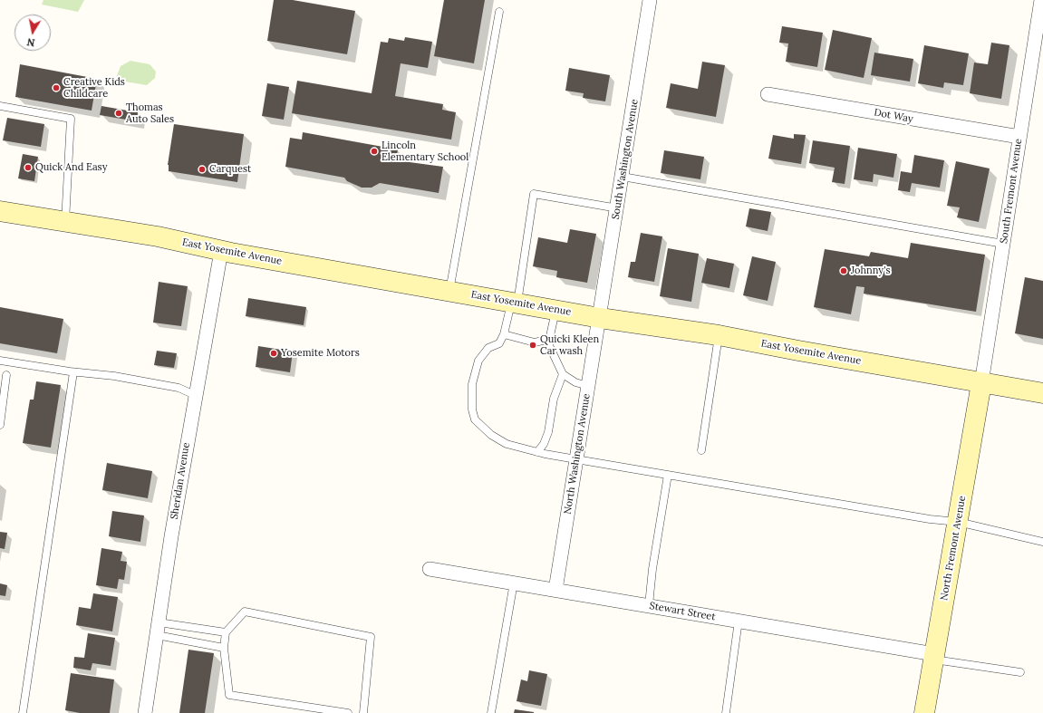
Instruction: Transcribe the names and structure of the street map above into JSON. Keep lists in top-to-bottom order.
{
  "streets": {
    "main road": ["East Yosemite Avenue", "North Fremont Avenue"],
    "street": [
      "Dot Way",
      "South Washington Avenue",
      "South Fremont Avenue",
      "North Washington Avenue",
      "Sheridan Avenue",
      "Stewart Street"
    ]
  },
  "crossings": [
    ["Dot Way", "South Fremont Avenue"],
    ["South Washington Avenue", "East Yosemite Avenue"],
    ["South Washington Avenue", "North Washington Avenue"],
    ["South Fremont Avenue", "East Yosemite Avenue"],
    ["South Fremont Avenue", "North Fremont Avenue"],
    ["East Yosemite Avenue", "North Washington Avenue"],
    ["East Yosemite Avenue", "Sheridan Avenue"],
    ["East Yosemite Avenue", "North Fremont Avenue"],
    ["North Washington Avenue", "Stewart Street"],
    ["North Fremont Avenue", "Stewart Street"]
  ],
  "places": [
    "Creative Kids Childcare",
    "Thomas Auto Sales",
    "Lincoln Elementary School",
    "Quick And Easy",
    "Carquest",
    "Johnny's",
    "Quicki Kleen Car wash",
    "Yosemite Motors"
  ],
  "north": "bottom"
}
